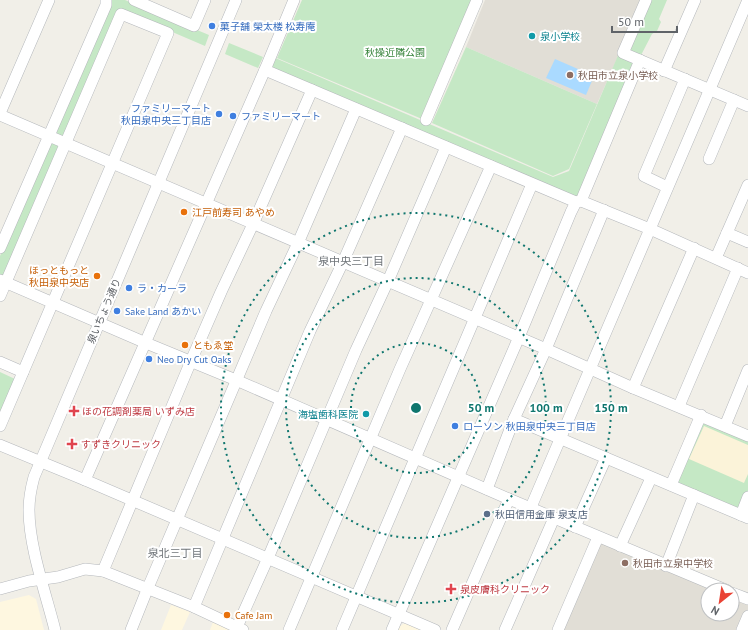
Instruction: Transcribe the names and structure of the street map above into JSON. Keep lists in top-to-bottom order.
{
  "streets": {
    "street": ["泉いちょう通り"]
  },
  "districts": ["泉中央三丁目", "泉北三丁目"],
  "parks": ["秋操近隣公園"],
  "places": {
    "other": [
      "菓子舗 榮太楼 松寿庵",
      "泉小学校",
      "秋田市立泉小学校",
      "ファミリーマート 秋田泉中央三丁目店",
      "ファミリーマート",
      "江戸前寿司 あやめ",
      "ほっともっと 秋田泉中央店",
      "ラ・カーラ",
      "Sake Land あかい",
      "ともゑ堂",
      "Neo Dry Cut Oaks",
      "海塩歯科医院",
      "ローソン 秋田泉中央三丁目店",
      "秋田信用金庫 泉支店",
      "秋田市立泉中学校",
      "Cafe Jam"
    ],
    "health": ["ほの花調剤薬局 いずみ店", "すずきクリニック", "泉皮膚科クリニック"]
  },
  "scale_bar": "50 m",
  "north": "bottom left",
  "rings": ["50 m", "100 m", "150 m"]
}
